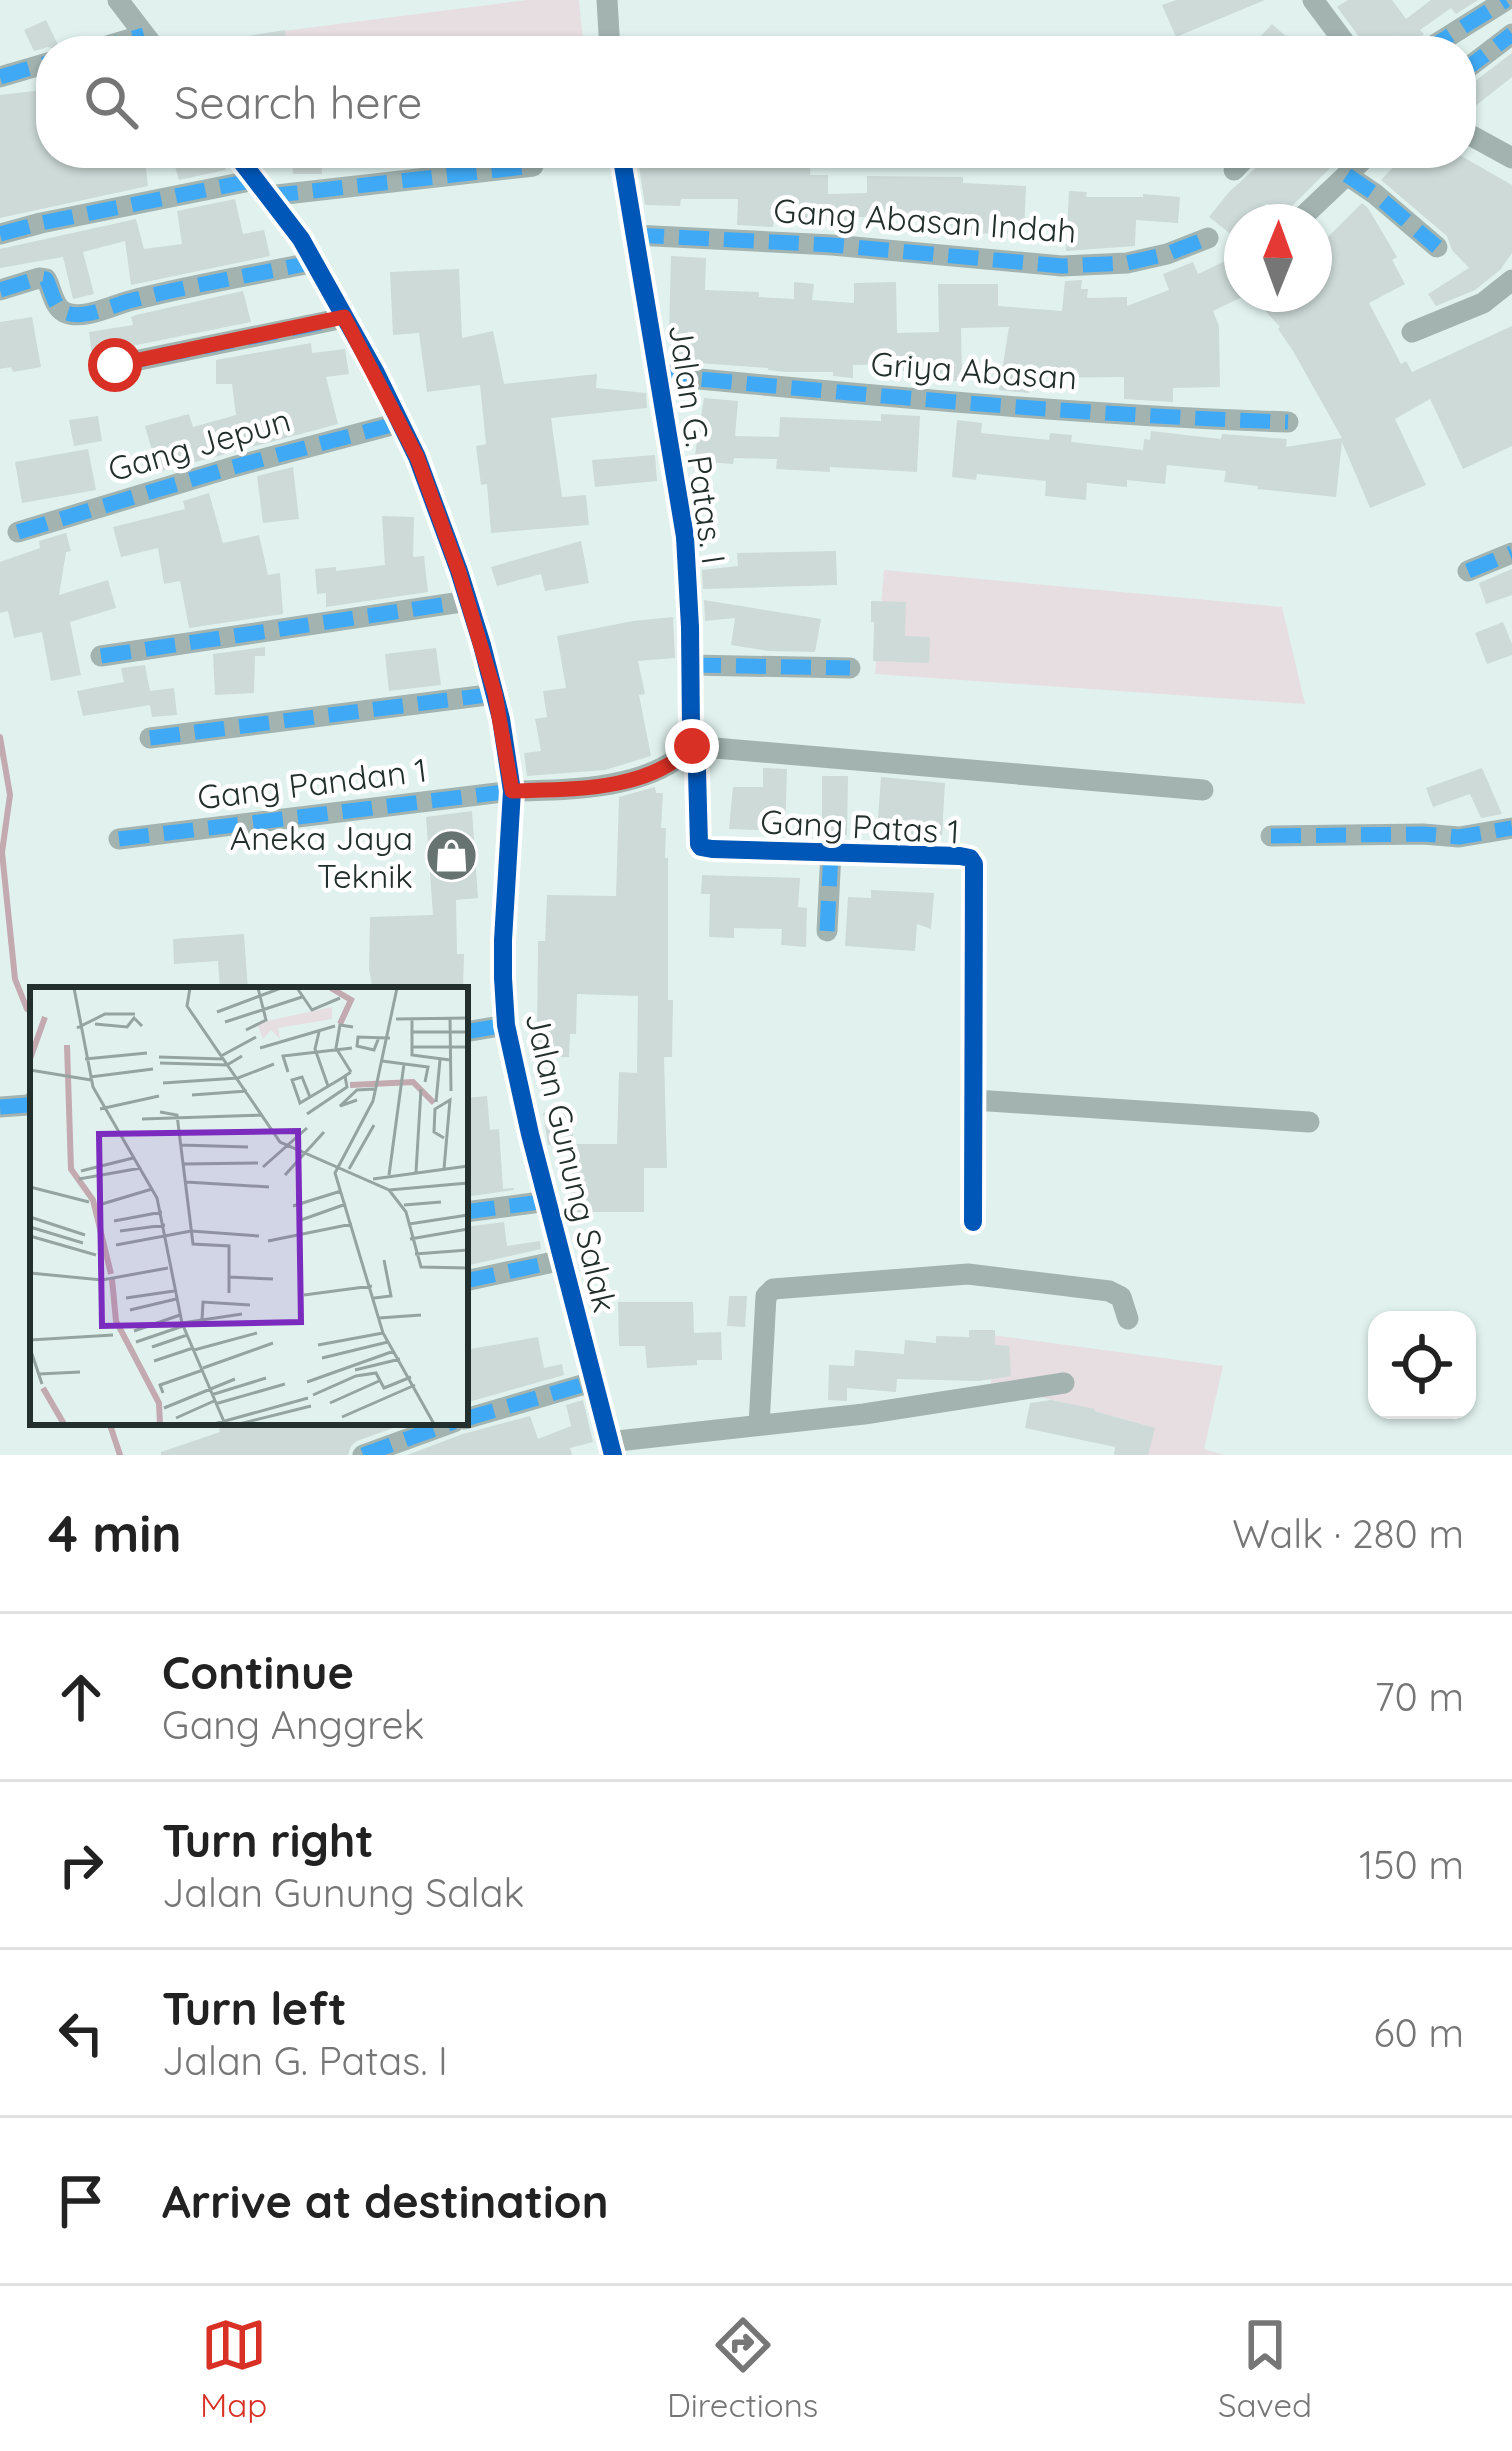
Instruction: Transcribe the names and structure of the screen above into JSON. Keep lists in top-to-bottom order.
{
  "streets": {
    "street": [
      "Gang Abasan Indah",
      "Griya Abasan",
      "Gang Jepun",
      "Jalan G. Patas. I",
      "Gang Pandan 1",
      "Gang Patas 1",
      "Jalan Gunung Salak"
    ]
  },
  "crossings": [
    ["Gang Abasan Indah", "Jalan G. Patas. I"],
    ["Griya Abasan", "Jalan G. Patas. I"],
    ["Gang Jepun", "Jalan Gunung Salak"],
    ["Jalan G. Patas. I", "Gang Patas 1"],
    ["Gang Pandan 1", "Jalan Gunung Salak"]
  ],
  "places": {
    "shop": ["Aneka Jaya Teknik"]
  },
  "north": "top",
  "page": {
    "search": "Search here",
    "heading": ["4 min", "Walk · 280 m"],
    "list": [
      ["Continue", "Gang Anggrek", "70 m"],
      ["Turn right", "Jalan Gunung Salak", "150 m"],
      ["Turn left", "Jalan G. Patas. I", "60 m"],
      "Arrive at destination"
    ],
    "nav": ["Map", "Directions", "Saved"]
  }
}
